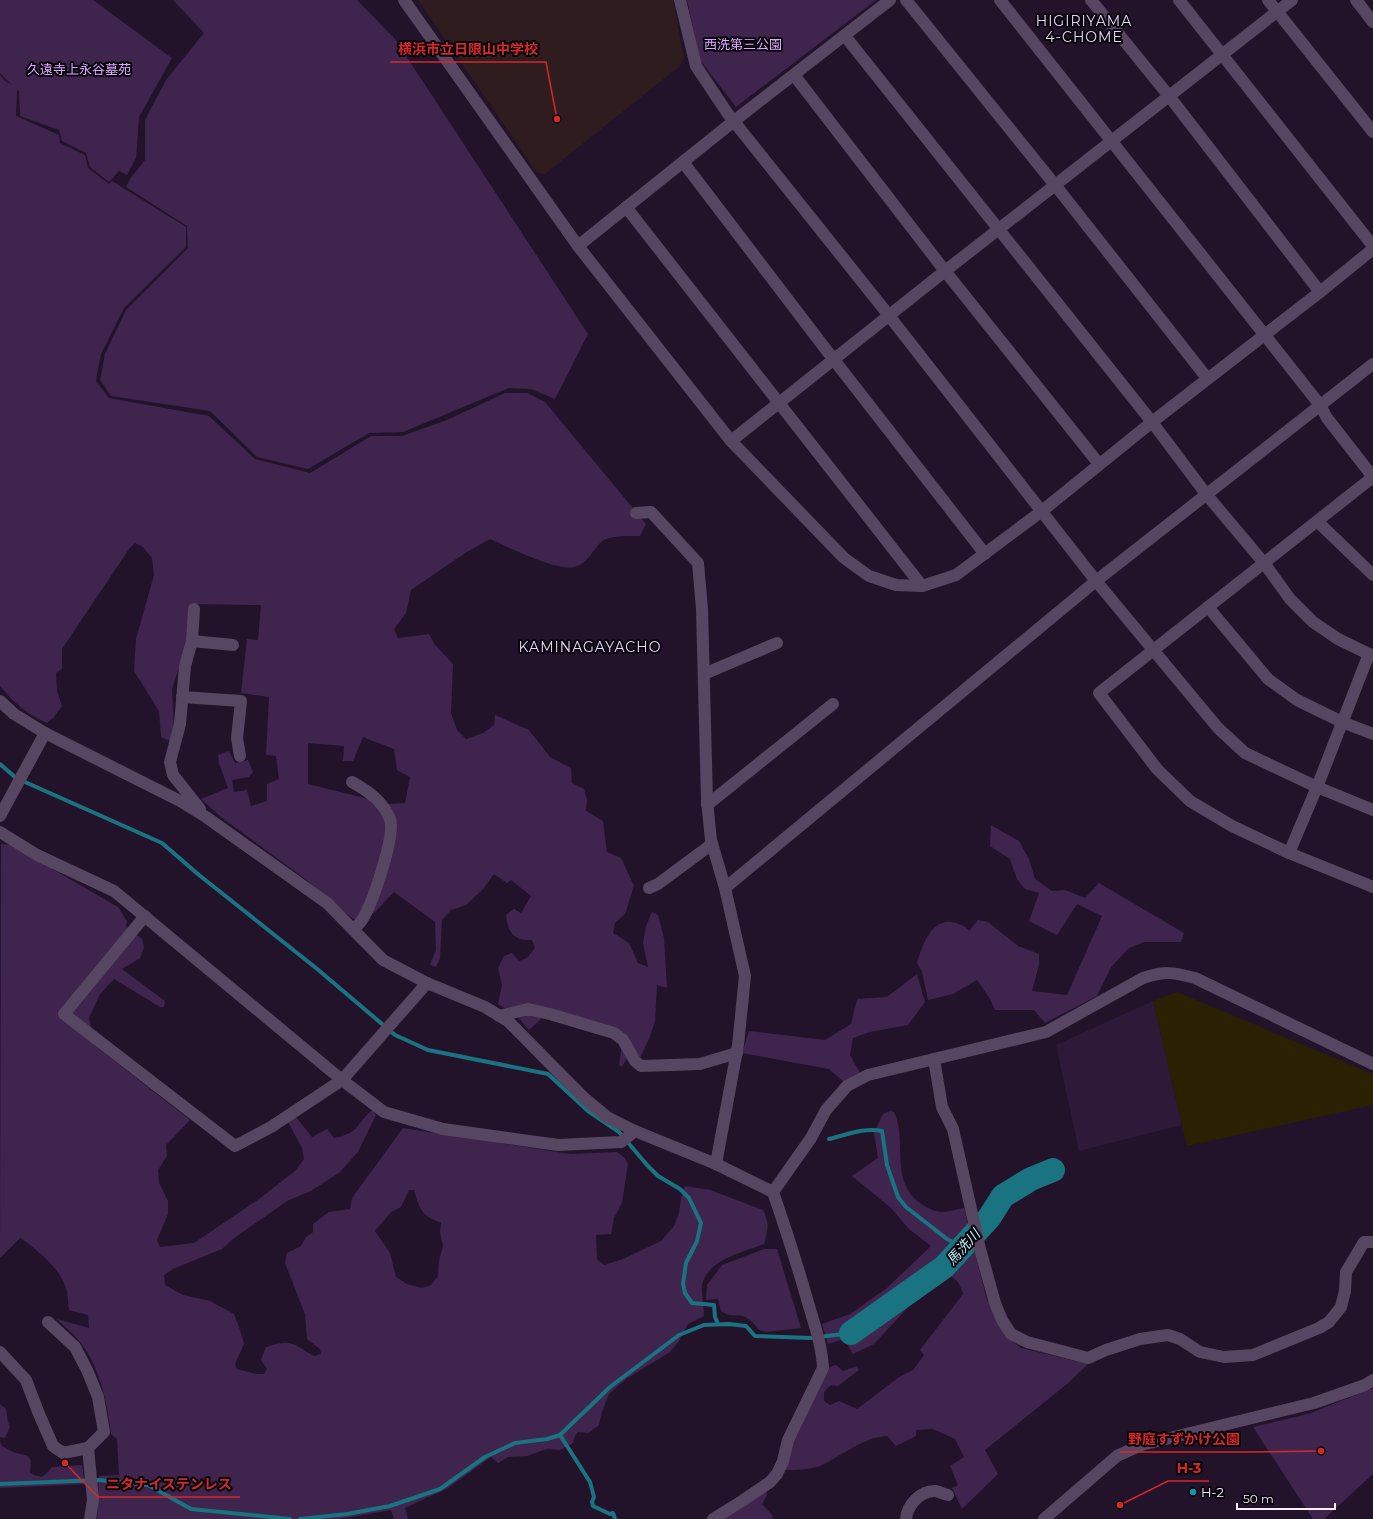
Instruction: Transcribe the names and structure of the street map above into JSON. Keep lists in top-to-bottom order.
{
  "districts": ["HIGIRIYAMA 4-CHOME", "KAMINAGAYACHO"],
  "water": ["馬洗川"],
  "parks": ["西洗第三公園", "久遠寺上永谷墓苑"],
  "places": [
    "横浜市立日限山中学校",
    "野庭すずかけ公園",
    "ニタナイステンレス",
    "H-2",
    "H-3"
  ],
  "scale_bar": "50 m"
}
